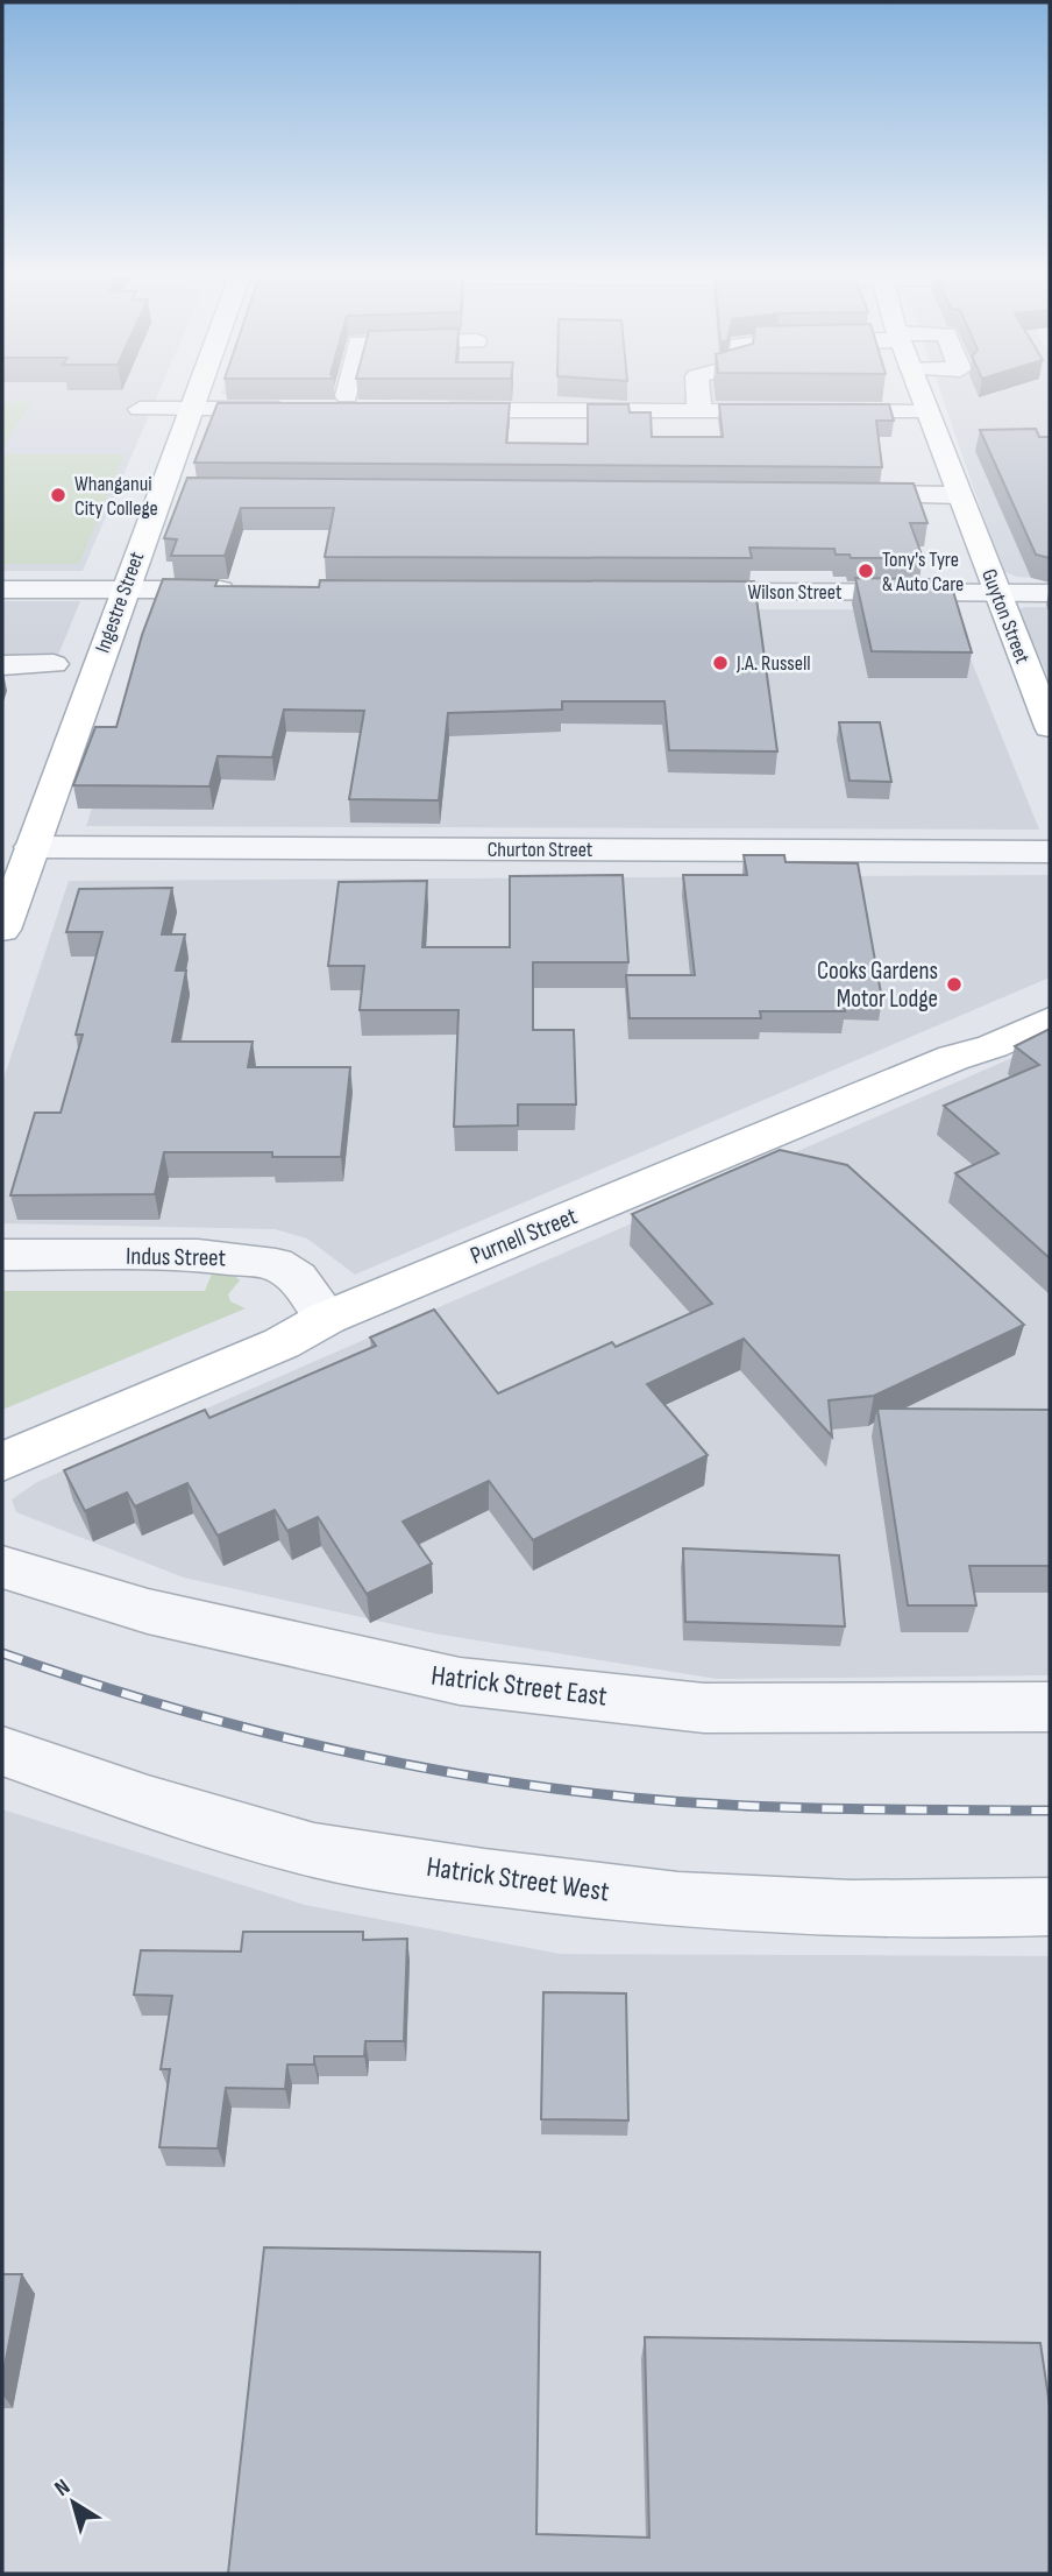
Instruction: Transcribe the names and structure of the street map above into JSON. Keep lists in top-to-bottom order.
{
  "streets": {
    "main road": ["Ingestre Street", "Guyton Street", "Purnell Street"],
    "street": [
      "Wilson Street",
      "Churton Street",
      "Indus Street",
      "Hatrick Street East",
      "Hatrick Street West"
    ]
  },
  "crossings": [
    ["Wilson Street", "Guyton Street"],
    ["Ingestre Street", "Churton Street"],
    ["Purnell Street", "Indus Street"]
  ],
  "places": [
    "Whanganui City College",
    "Tony's Tyre & Auto Care",
    "J.A. Russell",
    "Cooks Gardens Motor Lodge"
  ],
  "north": "top left"
}
